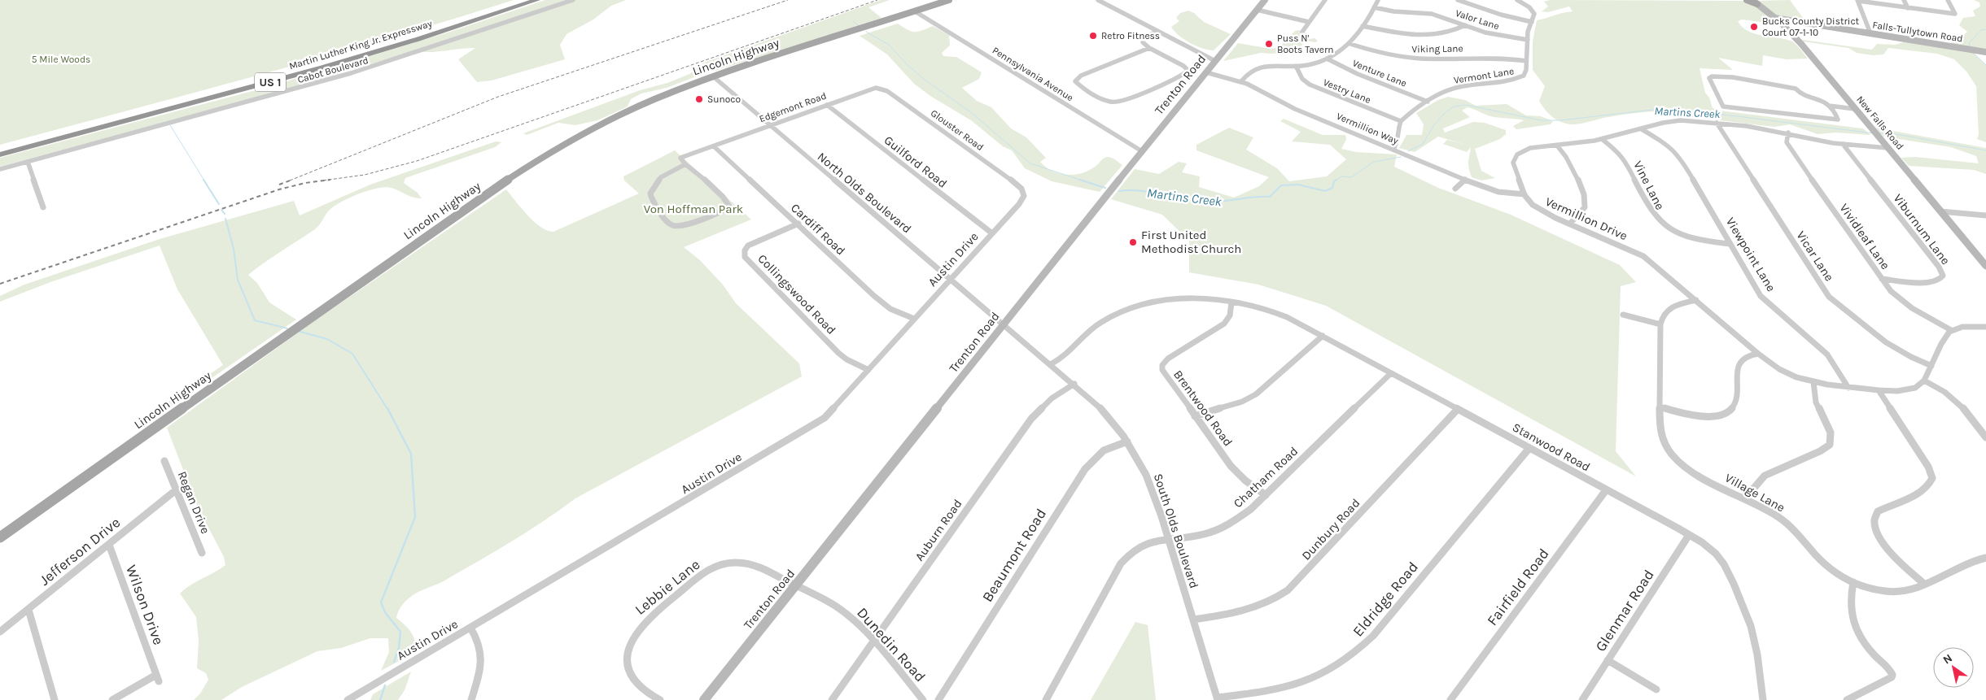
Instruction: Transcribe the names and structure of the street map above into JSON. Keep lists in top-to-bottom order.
{
  "streets": {
    "highway": ["Martin Luther King Jr. Expressway", "US 1"],
    "main road": [
      "Falls-Tullytown Road",
      "Lincoln Highway",
      "Trenton Road",
      "New Falls Road"
    ],
    "street": [
      "Valor Lane",
      "Viking Lane",
      "Cabot Boulevard",
      "Venture Lane",
      "Pennsylvania Avenue",
      "Vermont Lane",
      "Vestry Lane",
      "Edgemont Road",
      "Vermillion Way",
      "Glouster Road",
      "Guilford Road",
      "Vine Lane",
      "North Olds Boulevard",
      "Vermillion Drive",
      "Cardiff Road",
      "Viburnum Lane",
      "Vividleaf Lane",
      "Viewpoint Lane",
      "Vicar Lane",
      "Austin Drive",
      "Collingswood Road",
      "Brentwood Road",
      "Stanwood Road",
      "Chatham Road",
      "Village Lane",
      "Regan Drive",
      "Dunbury Road",
      "Auburn Road",
      "South Olds Boulevard",
      "Jefferson Drive",
      "Beaumont Road",
      "Lebbie Lane",
      "Fairfield Road",
      "Eldridge Road",
      "Wilson Drive",
      "Glenmar Road",
      "Dunedin Road"
    ]
  },
  "crossings": [
    ["Valor Lane", "Vermont Lane"],
    ["Falls-Tullytown Road", "New Falls Road"],
    ["Viking Lane", "Vermont Lane"],
    ["Lincoln Highway", "Pennsylvania Avenue"],
    ["Lincoln Highway", "North Olds Boulevard"],
    ["Venture Lane", "Vermont Lane"],
    ["Pennsylvania Avenue", "Trenton Road"],
    ["Vermont Lane", "Vestry Lane"],
    ["Trenton Road", "Vermillion Way"],
    ["Trenton Road", "North Olds Boulevard"],
    ["Trenton Road", "South Olds Boulevard"],
    ["Trenton Road", "Lebbie Lane"],
    ["Trenton Road", "Dunedin Road"],
    ["Edgemont Road", "Glouster Road"],
    ["Edgemont Road", "Guilford Road"],
    ["Edgemont Road", "North Olds Boulevard"],
    ["Edgemont Road", "Cardiff Road"],
    ["New Falls Road", "Vermillion Drive"],
    ["Vermillion Way", "Vermillion Drive"],
    ["Glouster Road", "Austin Drive"],
    ["Guilford Road", "Austin Drive"],
    ["Vine Lane", "Vermillion Drive"],
    ["Vine Lane", "Viewpoint Lane"],
    ["North Olds Boulevard", "Austin Drive"],
    ["North Olds Boulevard", "South Olds Boulevard"],
    ["Vermillion Drive", "Viburnum Lane"],
    ["Vermillion Drive", "Vividleaf Lane"],
    ["Vermillion Drive", "Viewpoint Lane"],
    ["Vermillion Drive", "Vicar Lane"],
    ["Cardiff Road", "Austin Drive"],
    ["Cardiff Road", "Collingswood Road"],
    ["Viburnum Lane", "Vividleaf Lane"],
    ["Austin Drive", "Collingswood Road"],
    ["Brentwood Road", "Stanwood Road"],
    ["Brentwood Road", "Chatham Road"],
    ["Stanwood Road", "Chatham Road"],
    ["Stanwood Road", "Dunbury Road"],
    ["Stanwood Road", "Fairfield Road"],
    ["Stanwood Road", "Eldridge Road"],
    ["Stanwood Road", "Glenmar Road"],
    ["Chatham Road", "South Olds Boulevard"],
    ["Regan Drive", "Jefferson Drive"],
    ["Dunbury Road", "South Olds Boulevard"],
    ["Auburn Road", "South Olds Boulevard"],
    ["Auburn Road", "Dunedin Road"],
    ["South Olds Boulevard", "Beaumont Road"],
    ["South Olds Boulevard", "Eldridge Road"],
    ["Jefferson Drive", "Wilson Drive"],
    ["Lebbie Lane", "Dunedin Road"]
  ],
  "water": ["Martins Creek"],
  "parks": ["5 Mile Woods", "Von Hoffman Park"],
  "places": [
    "Bucks County District Court 07-1-10",
    "Retro Fitness",
    "Puss N' Boots Tavern",
    "Sunoco",
    "First United Methodist Church"
  ],
  "north": "top left"
}
